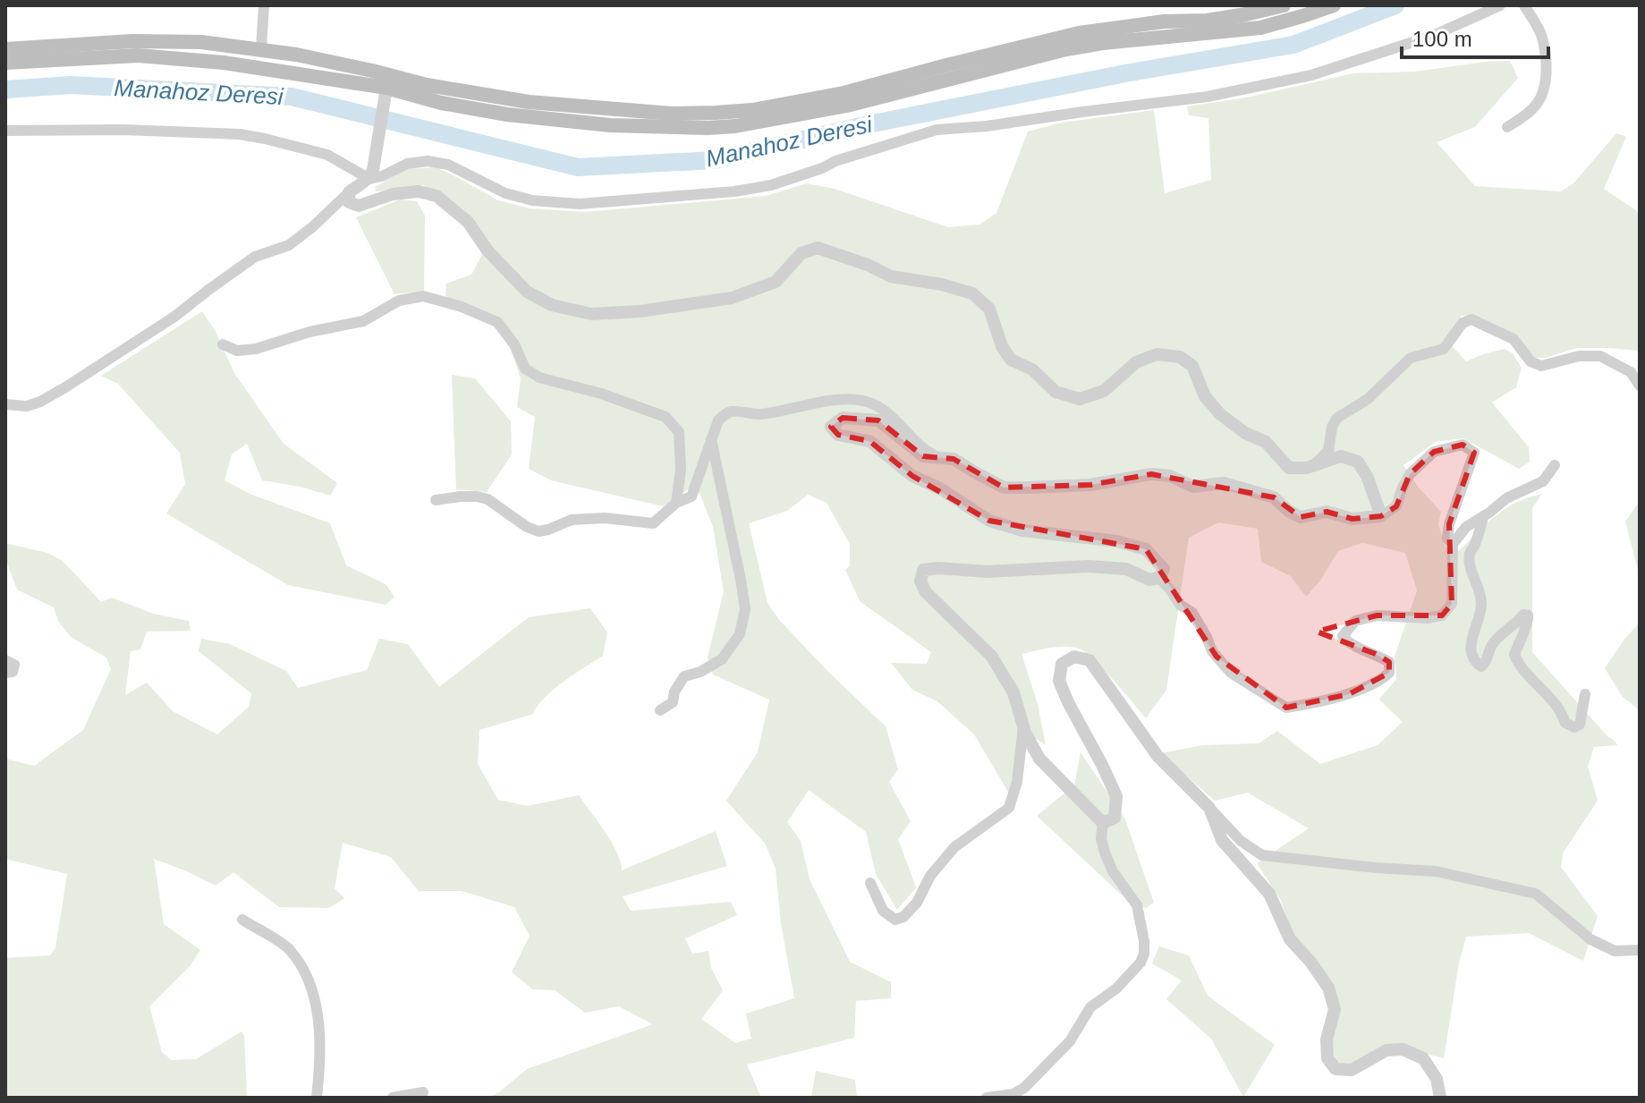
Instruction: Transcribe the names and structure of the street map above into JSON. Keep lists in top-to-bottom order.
{
  "water": ["Manahoz Deresi"],
  "scale_bar": "100 m"
}
